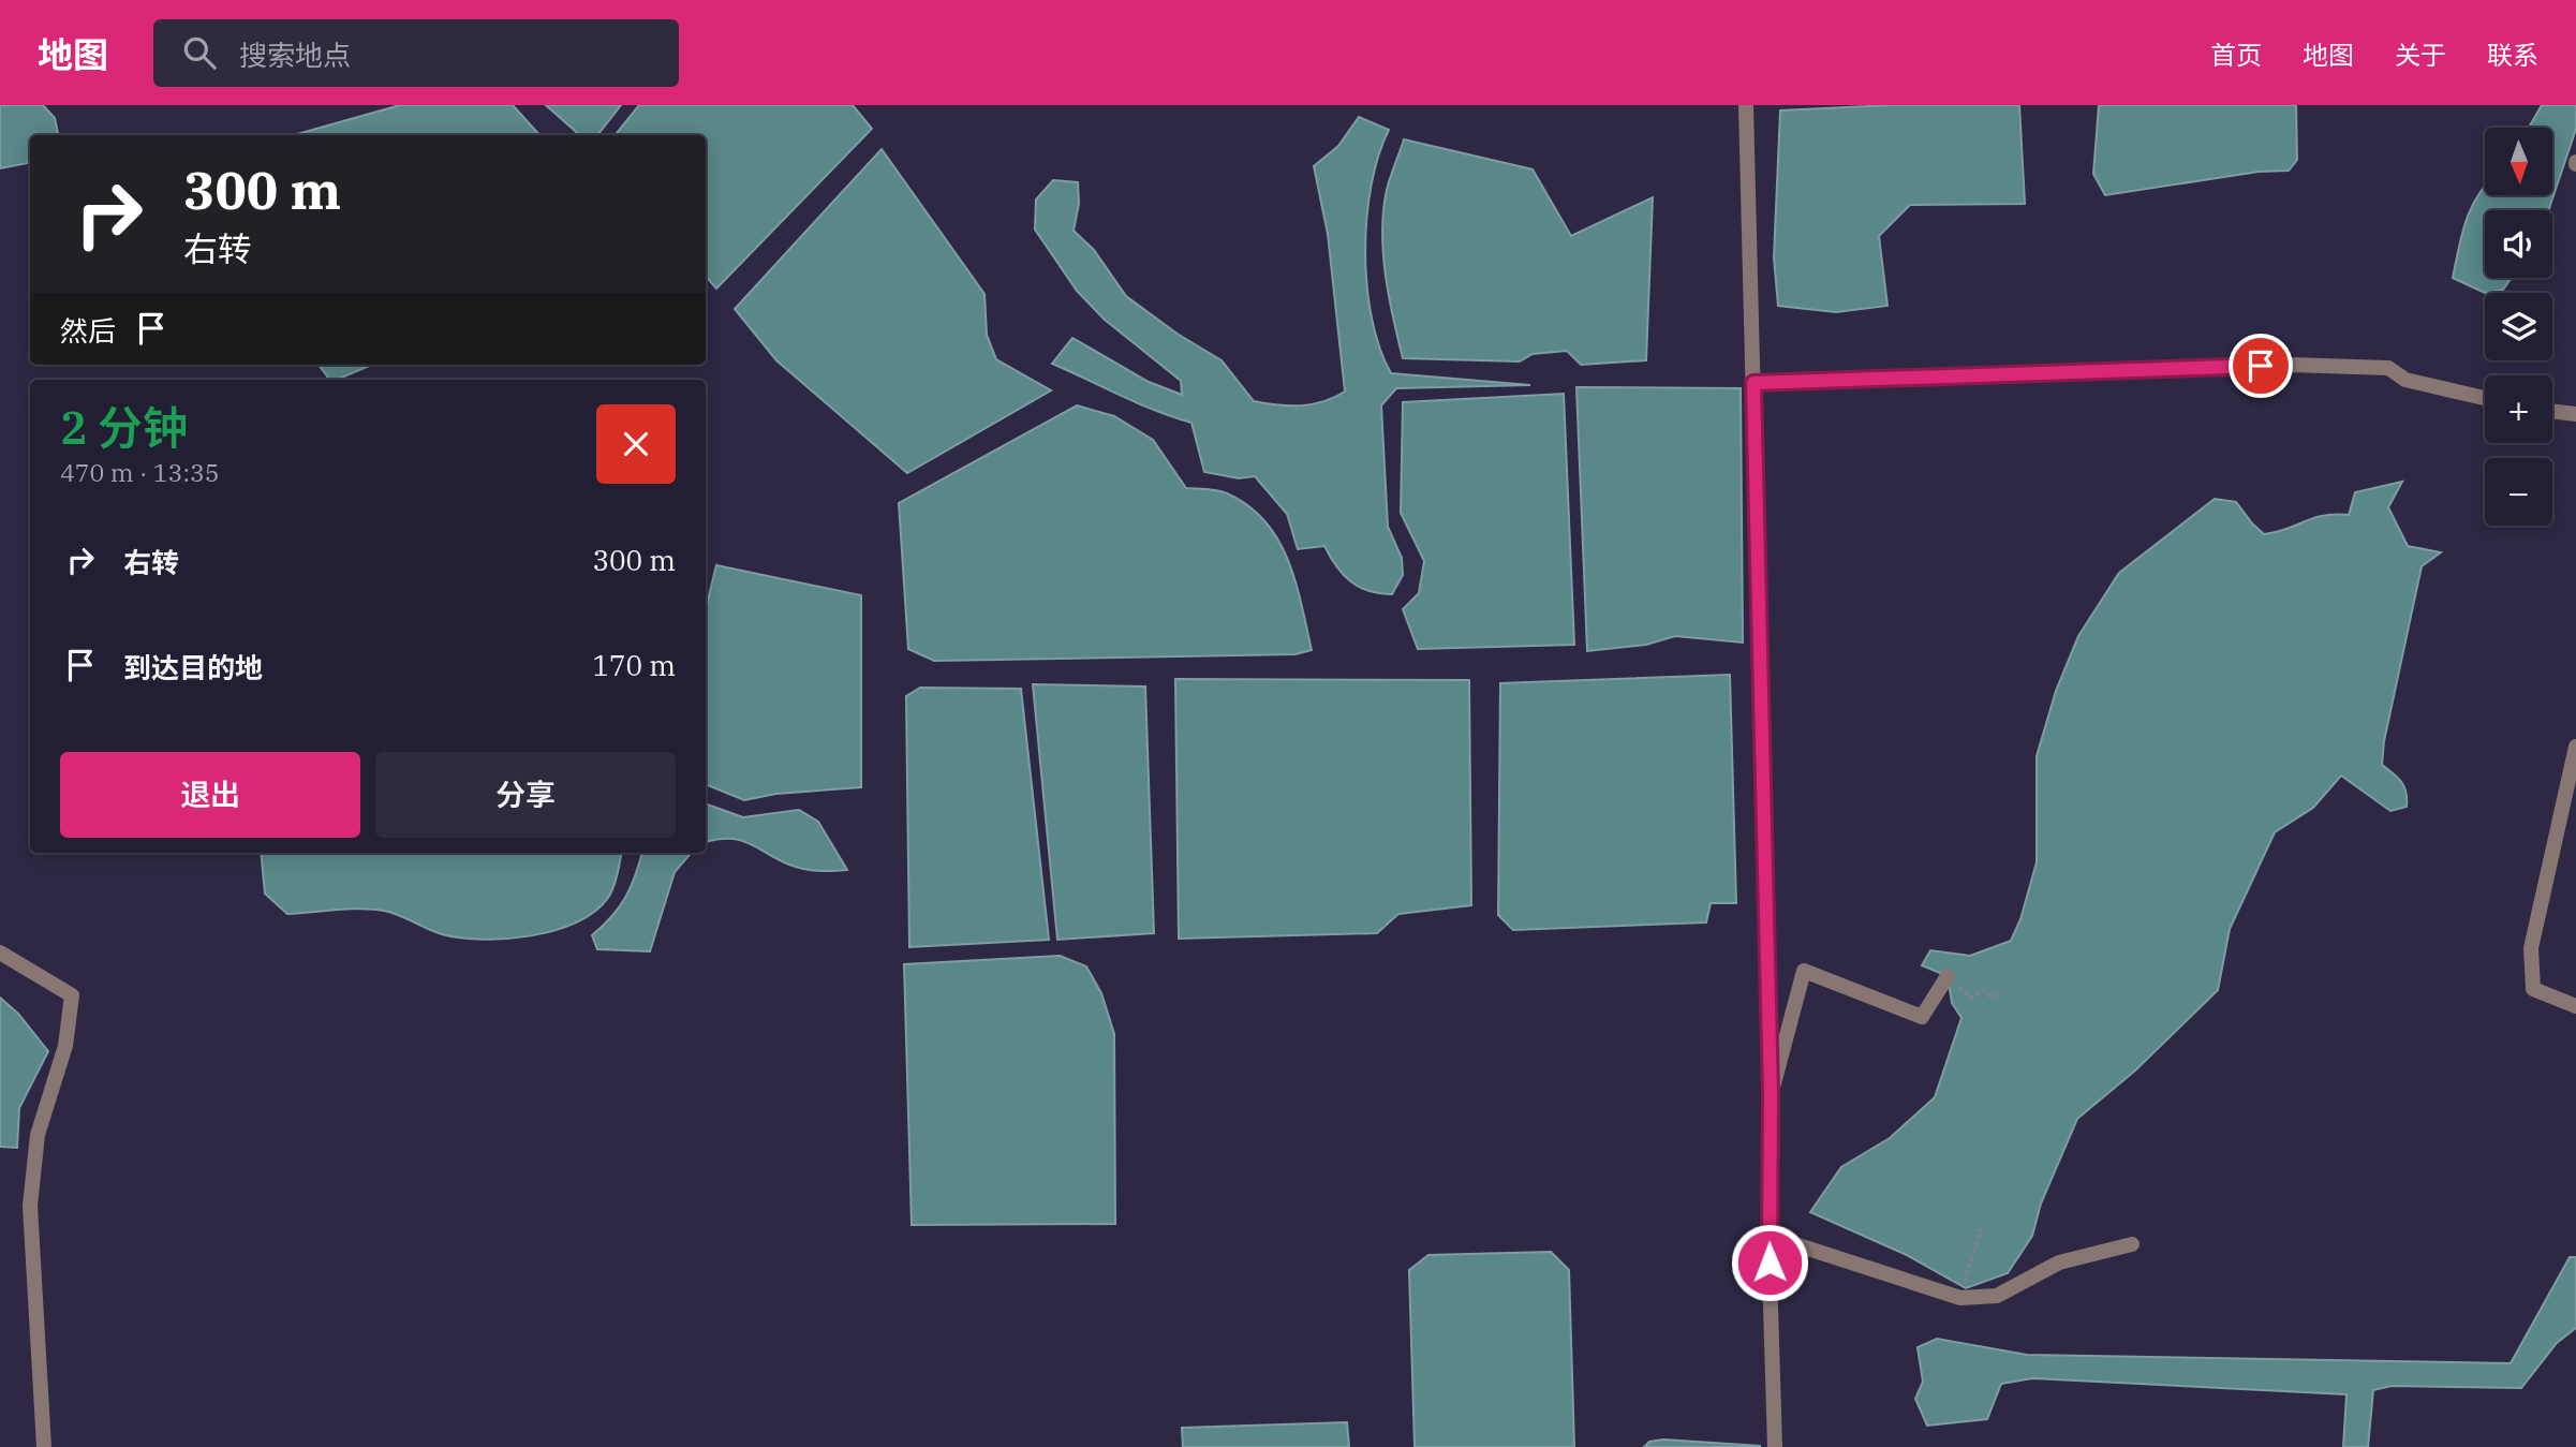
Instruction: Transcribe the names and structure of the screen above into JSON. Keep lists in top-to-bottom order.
{
  "north": "bottom",
  "page": {
    "header": "地图",
    "search": "搜索地点",
    "nav": [
      "首页",
      "地图",
      "关于",
      "联系"
    ],
    "map_buttons": ["+", "−"],
    "turn": ["300 m", "右转"],
    "then": "然后",
    "heading": ["2 分钟", "470 m · 13:35"],
    "list": [
      {
        "name": "右转",
        "value": "300 m"
      },
      {
        "name": "到达目的地",
        "value": "170 m"
      }
    ],
    "buttons": ["退出", "分享"]
  }
}
